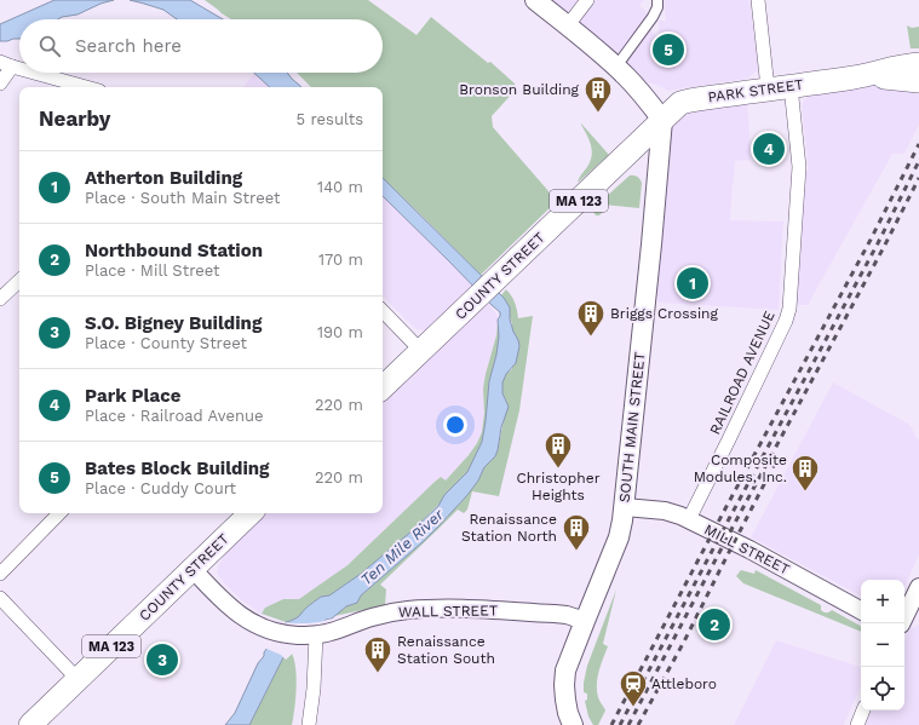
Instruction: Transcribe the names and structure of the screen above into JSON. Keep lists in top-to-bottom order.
{
  "streets": {
    "highway": ["PARK STREET", "MA 123", "COUNTY STREET"],
    "main road": ["SOUTH MAIN STREET"],
    "street": ["RAILROAD AVENUE", "MILL STREET", "WALL STREET"]
  },
  "crossings": [
    ["PARK STREET", "COUNTY STREET"],
    ["PARK STREET", "RAILROAD AVENUE"],
    ["PARK STREET", "SOUTH MAIN STREET"],
    ["COUNTY STREET", "SOUTH MAIN STREET"],
    ["COUNTY STREET", "WALL STREET"],
    ["RAILROAD AVENUE", "MILL STREET"],
    ["SOUTH MAIN STREET", "MILL STREET"],
    ["SOUTH MAIN STREET", "WALL STREET"]
  ],
  "water": ["Ten Mile River"],
  "places": {
    "building": [
      "Bronson Building",
      "Briggs Crossing",
      "Christopher Heights",
      "Composite Modules, Inc.",
      "Renaissance Station North",
      "Renaissance Station South"
    ],
    "station": ["Attleboro"]
  },
  "page": {
    "search": "Search here",
    "pins": [
      "5",
      "4",
      "1",
      "2",
      "3"
    ],
    "heading": ["Nearby", "5 results"],
    "list": [
      {
        "mark": "1",
        "name": "Atherton Building",
        "note": "Place · South Main Street",
        "value": "140 m"
      },
      {
        "mark": "2",
        "name": "Northbound Station",
        "note": "Place · Mill Street",
        "value": "170 m"
      },
      {
        "mark": "3",
        "name": "S.O. Bigney Building",
        "note": "Place · County Street",
        "value": "190 m"
      },
      {
        "mark": "4",
        "name": "Park Place",
        "note": "Place · Railroad Avenue",
        "value": "220 m"
      },
      {
        "mark": "5",
        "name": "Bates Block Building",
        "note": "Place · Cuddy Court",
        "value": "220 m"
      }
    ],
    "map_buttons": ["+", "−"]
  }
}
